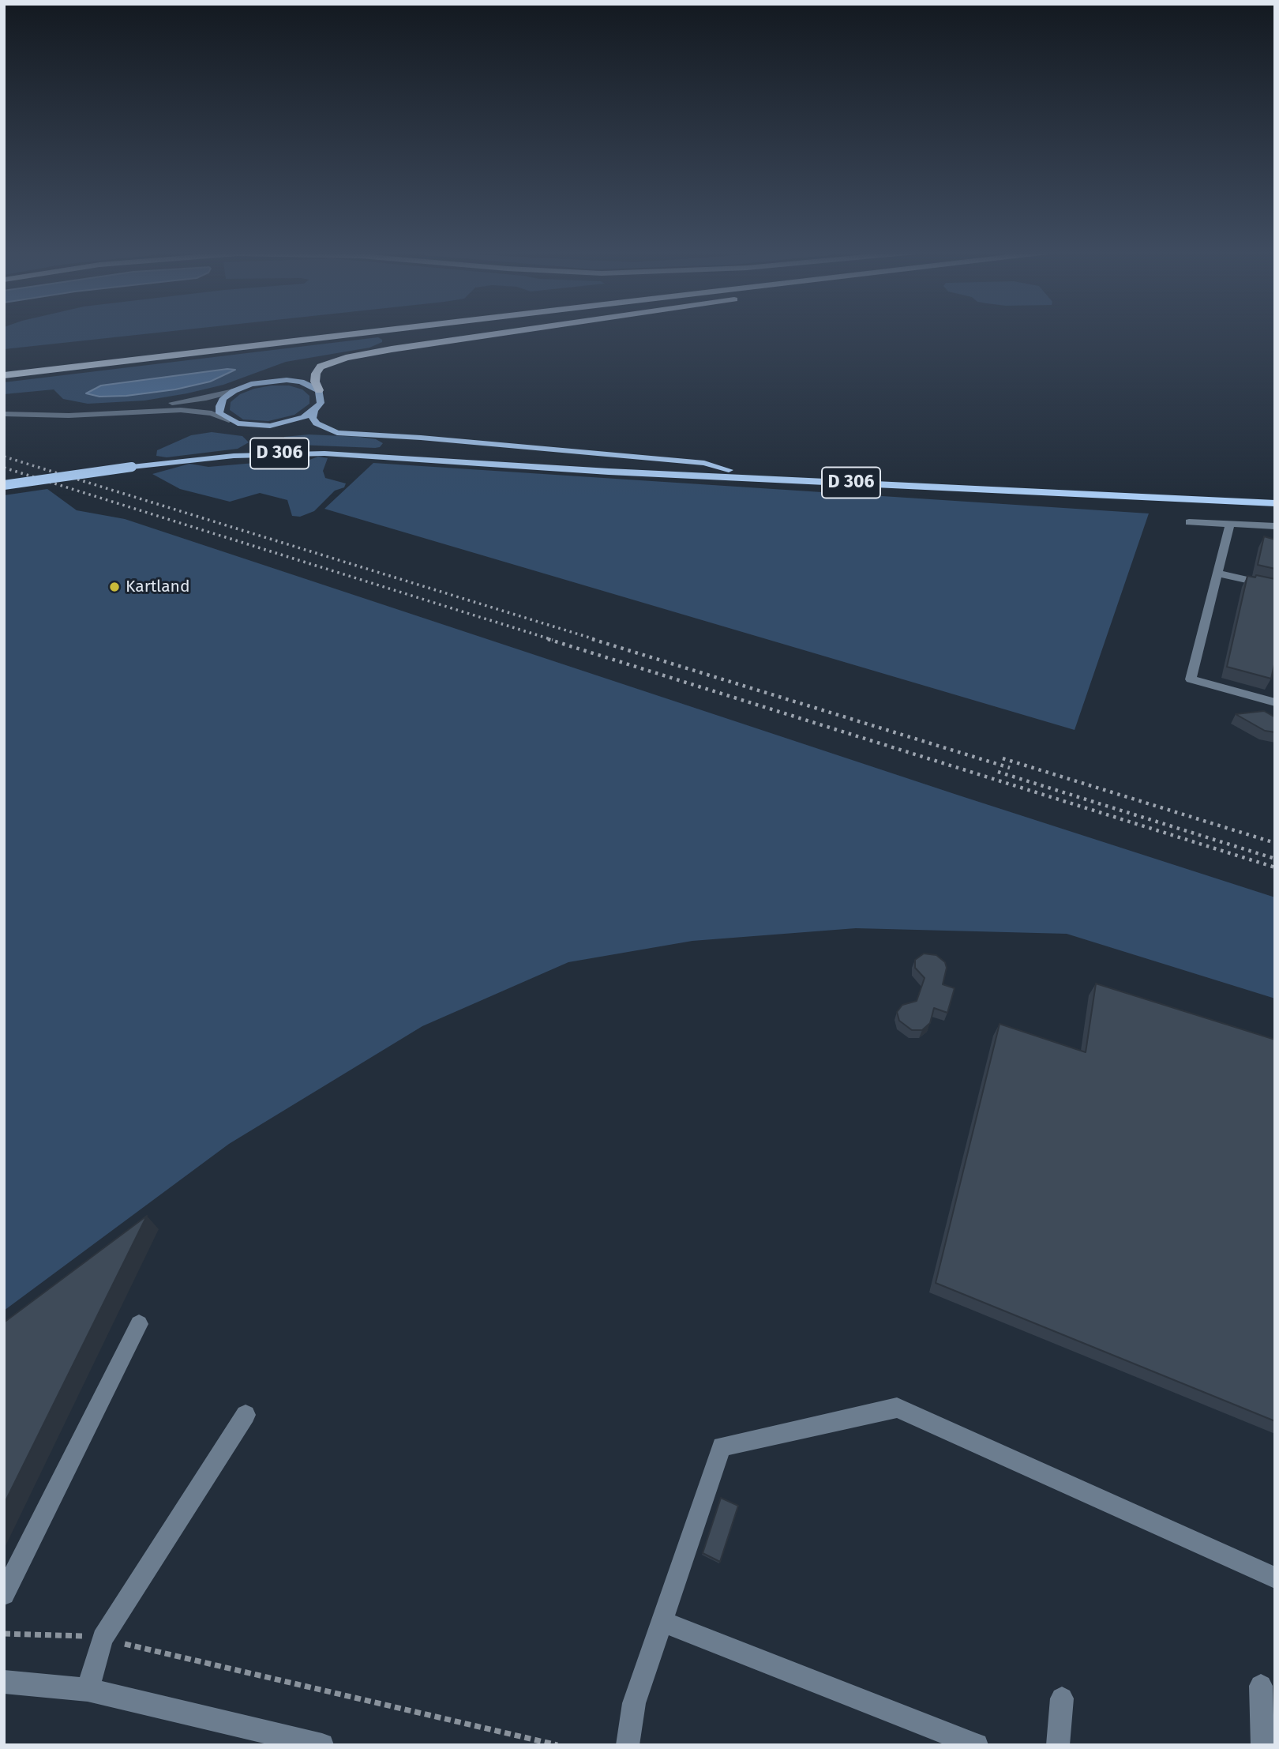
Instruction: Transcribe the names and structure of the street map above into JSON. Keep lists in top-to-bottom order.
{
  "streets": {
    "main road": ["D 306"]
  },
  "places": ["Kartland"]
}
